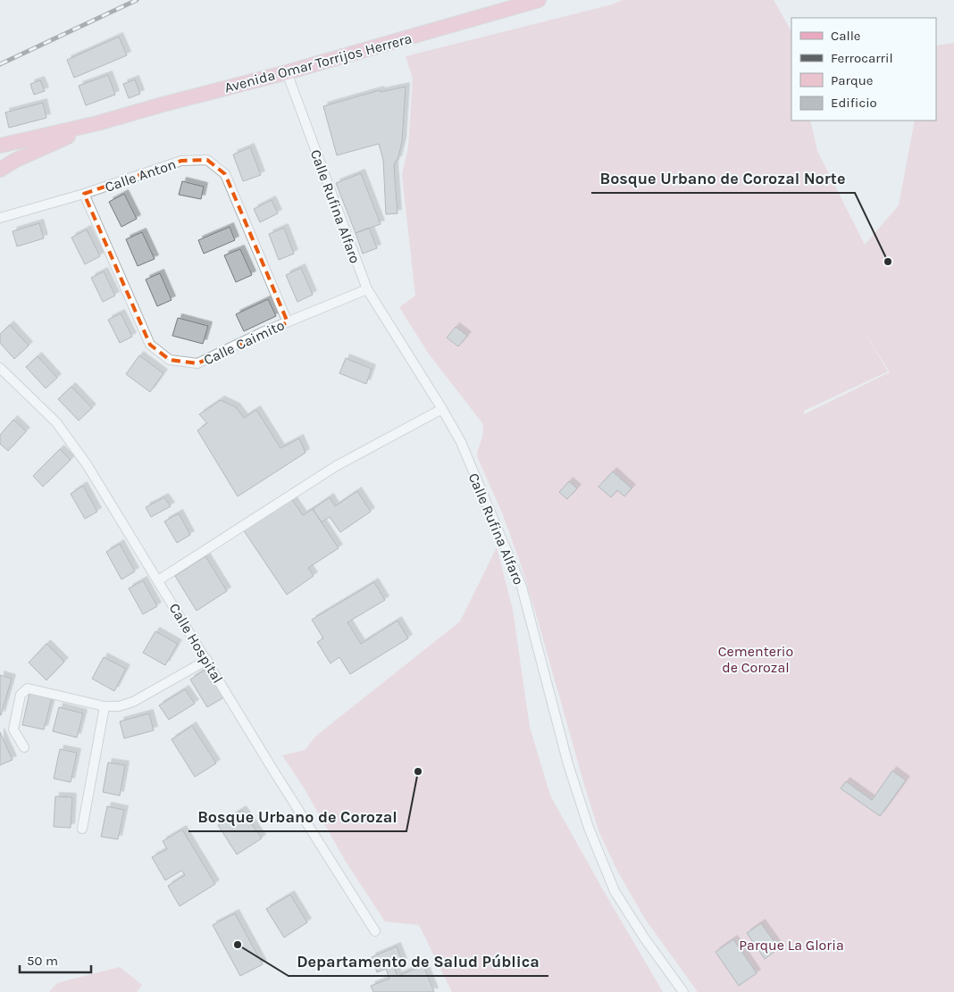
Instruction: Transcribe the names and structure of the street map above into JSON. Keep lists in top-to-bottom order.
{
  "streets": {
    "main road": ["Avenida Omar Torrijos Herrera"],
    "street": [
      "Calle Anton",
      "Calle Rufina Alfaro",
      "Calle Caimito",
      "Calle Hospital"
    ]
  },
  "crossings": [
    ["Avenida Omar Torrijos Herrera", "Calle Rufina Alfaro"],
    ["Calle Anton", "Calle Caimito"],
    ["Calle Rufina Alfaro", "Calle Caimito"]
  ],
  "parks": ["Cementerio de Corozal", "Parque La Gloria"],
  "places": ["Bosque Urbano de Corozal Norte", "Bosque Urbano de Corozal", "Departamento de Salud Pública"],
  "legend": [
    "Calle",
    "Ferrocarril",
    "Parque",
    "Edificio"
  ],
  "scale_bar": "50 m"
}
